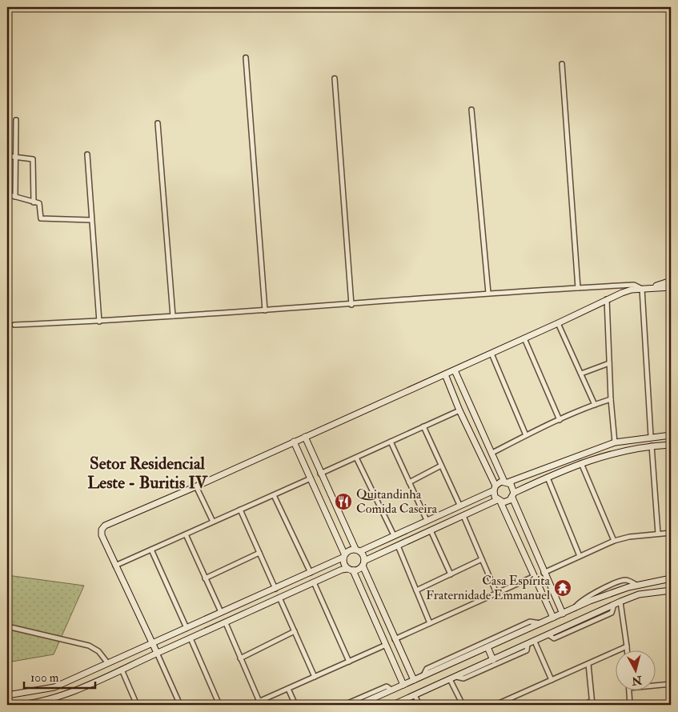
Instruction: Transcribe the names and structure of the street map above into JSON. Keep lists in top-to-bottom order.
{
  "districts": ["Setor Residencial Leste - Buritis IV"],
  "places": {
    "restaurant": ["Quitandinha Comida Caseira"],
    "temple": ["Casa Espírita Fraternidade Emmanuel"]
  },
  "scale_bar": "100 m",
  "north": "bottom"
}
